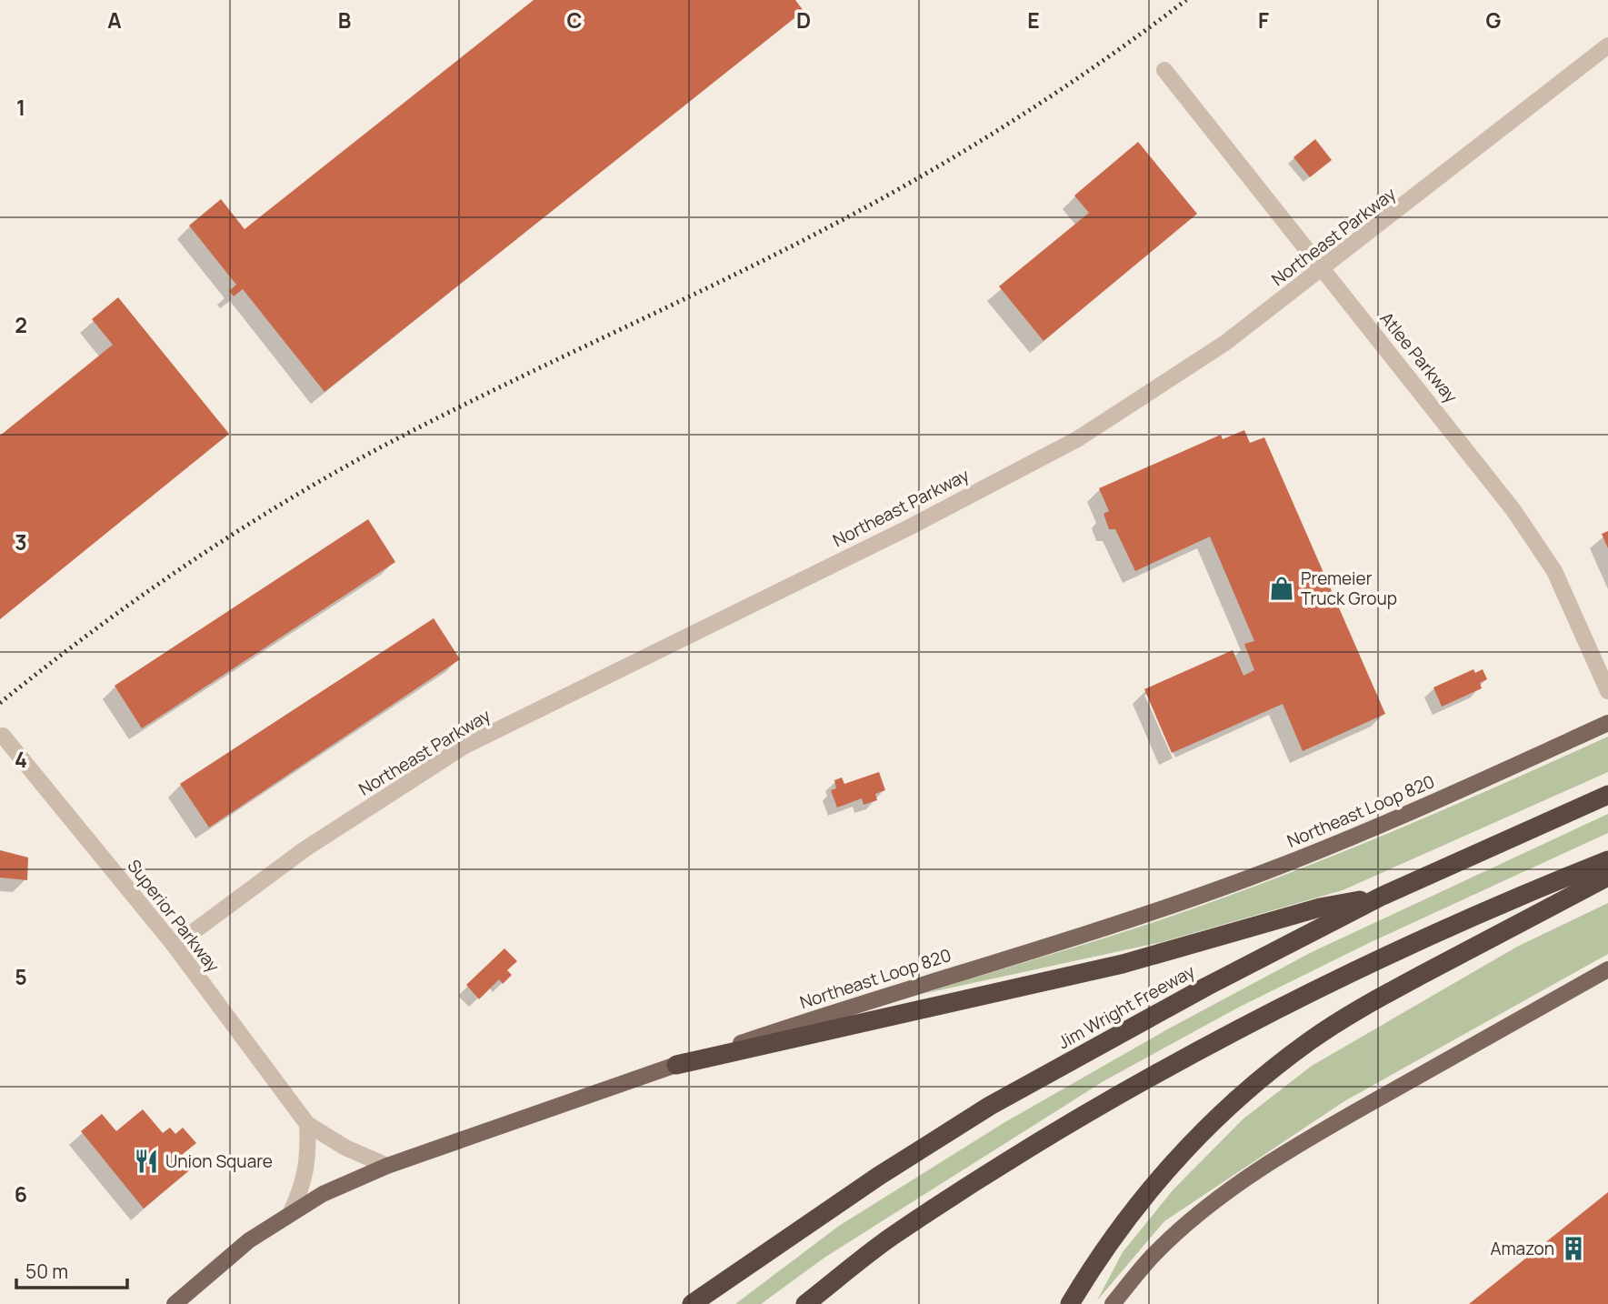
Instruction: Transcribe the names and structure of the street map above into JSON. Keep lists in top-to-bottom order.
{
  "streets": {
    "highway": ["Jim Wright Freeway"],
    "main road": ["Northeast Loop 820"],
    "street": ["Northeast Parkway", "Atlee Parkway", "Superior Parkway"]
  },
  "crossings": [
    ["Northeast Parkway", "Atlee Parkway"],
    ["Northeast Parkway", "Superior Parkway"]
  ],
  "places": {
    "shop": ["Premeier Truck Group"],
    "restaurant": ["Union Square"],
    "building": ["Amazon"]
  },
  "scale_bar": "50 m",
  "grid": {
    "columns": [
      "A",
      "B",
      "C",
      "D",
      "E",
      "F",
      "G"
    ],
    "rows": [
      "1",
      "2",
      "3",
      "4",
      "5",
      "6"
    ]
  }
}
